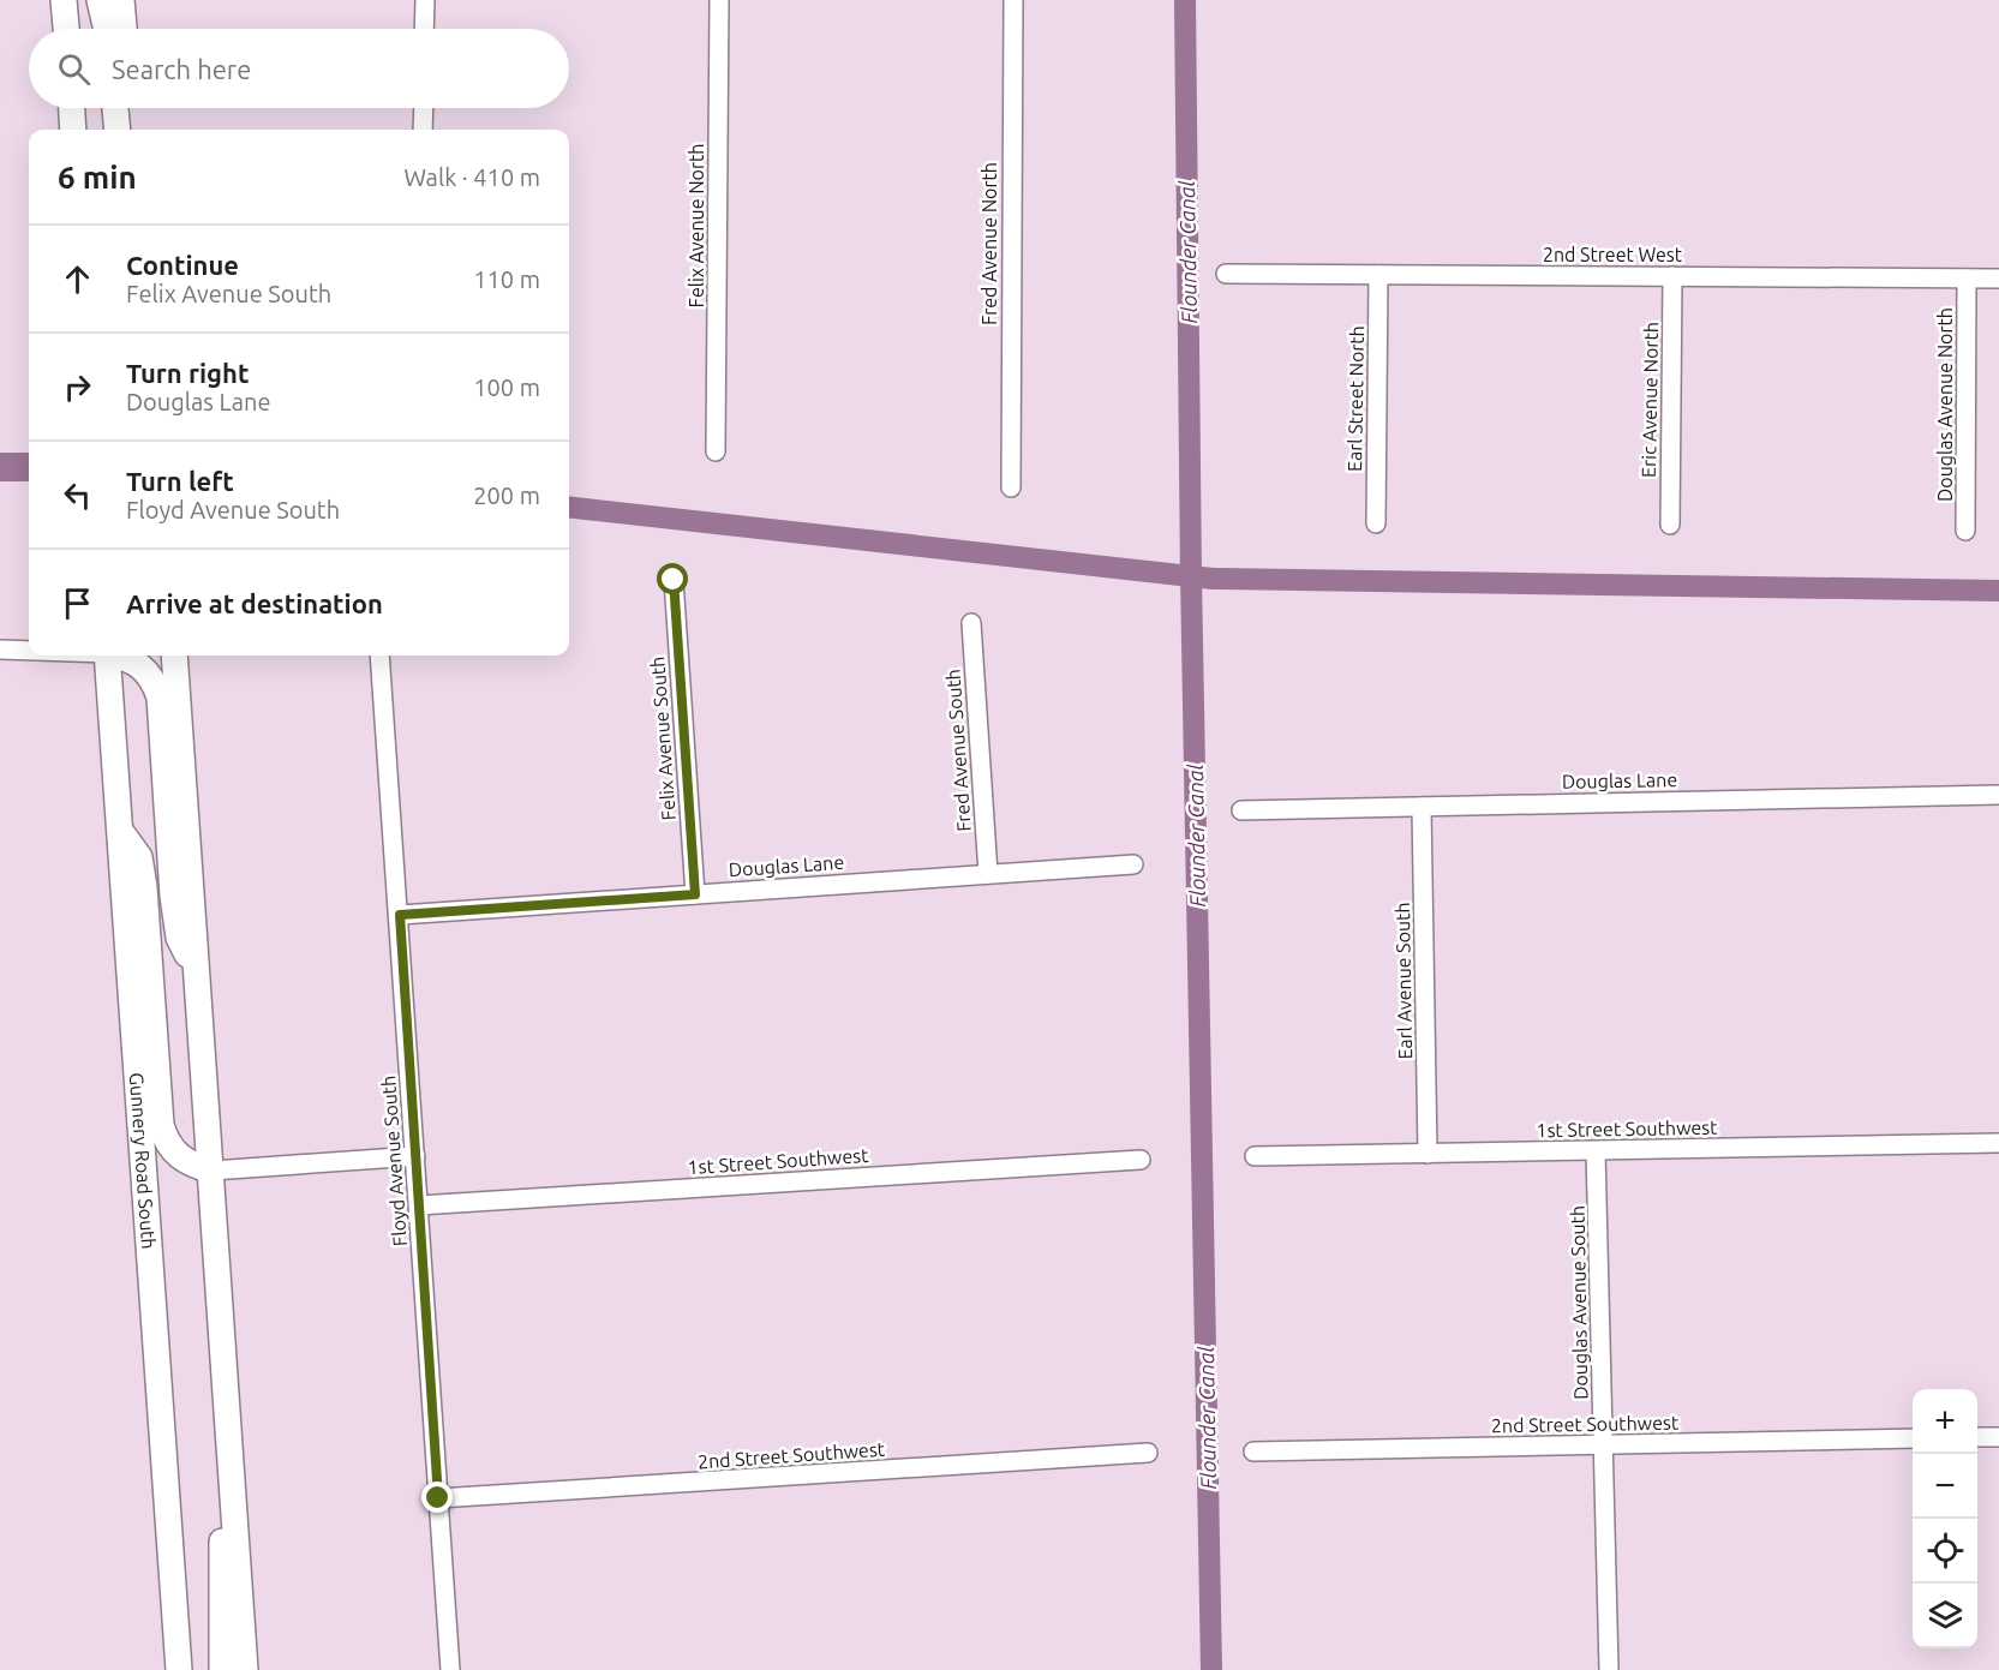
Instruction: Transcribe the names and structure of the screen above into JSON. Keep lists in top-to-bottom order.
{
  "streets": {
    "main road": ["Gunnery Road South"],
    "street": [
      "Felix Avenue North",
      "Fred Avenue North",
      "2nd Street West",
      "Earl Street North",
      "Eric Avenue North",
      "Douglas Avenue North",
      "Felix Avenue South",
      "Fred Avenue South",
      "Douglas Lane",
      "Earl Avenue South",
      "1st Street Southwest",
      "Floyd Avenue South",
      "Douglas Avenue South",
      "2nd Street Southwest"
    ]
  },
  "crossings": [
    ["2nd Street West", "Earl Street North"],
    ["2nd Street West", "Eric Avenue North"],
    ["2nd Street West", "Douglas Avenue North"],
    ["Felix Avenue South", "Douglas Lane"],
    ["Fred Avenue South", "Douglas Lane"],
    ["Douglas Lane", "Earl Avenue South"],
    ["Douglas Lane", "Floyd Avenue South"],
    ["Earl Avenue South", "1st Street Southwest"],
    ["1st Street Southwest", "Floyd Avenue South"],
    ["1st Street Southwest", "Douglas Avenue South"],
    ["Floyd Avenue South", "2nd Street Southwest"],
    ["Douglas Avenue South", "2nd Street Southwest"]
  ],
  "water": ["Flounder Canal"],
  "page": {
    "search": "Search here",
    "heading": ["6 min", "Walk · 410 m"],
    "list": [
      ["Continue", "Felix Avenue South", "110 m"],
      ["Turn right", "Douglas Lane", "100 m"],
      ["Turn left", "Floyd Avenue South", "200 m"],
      "Arrive at destination"
    ],
    "map_buttons": ["+", "−"]
  }
}
